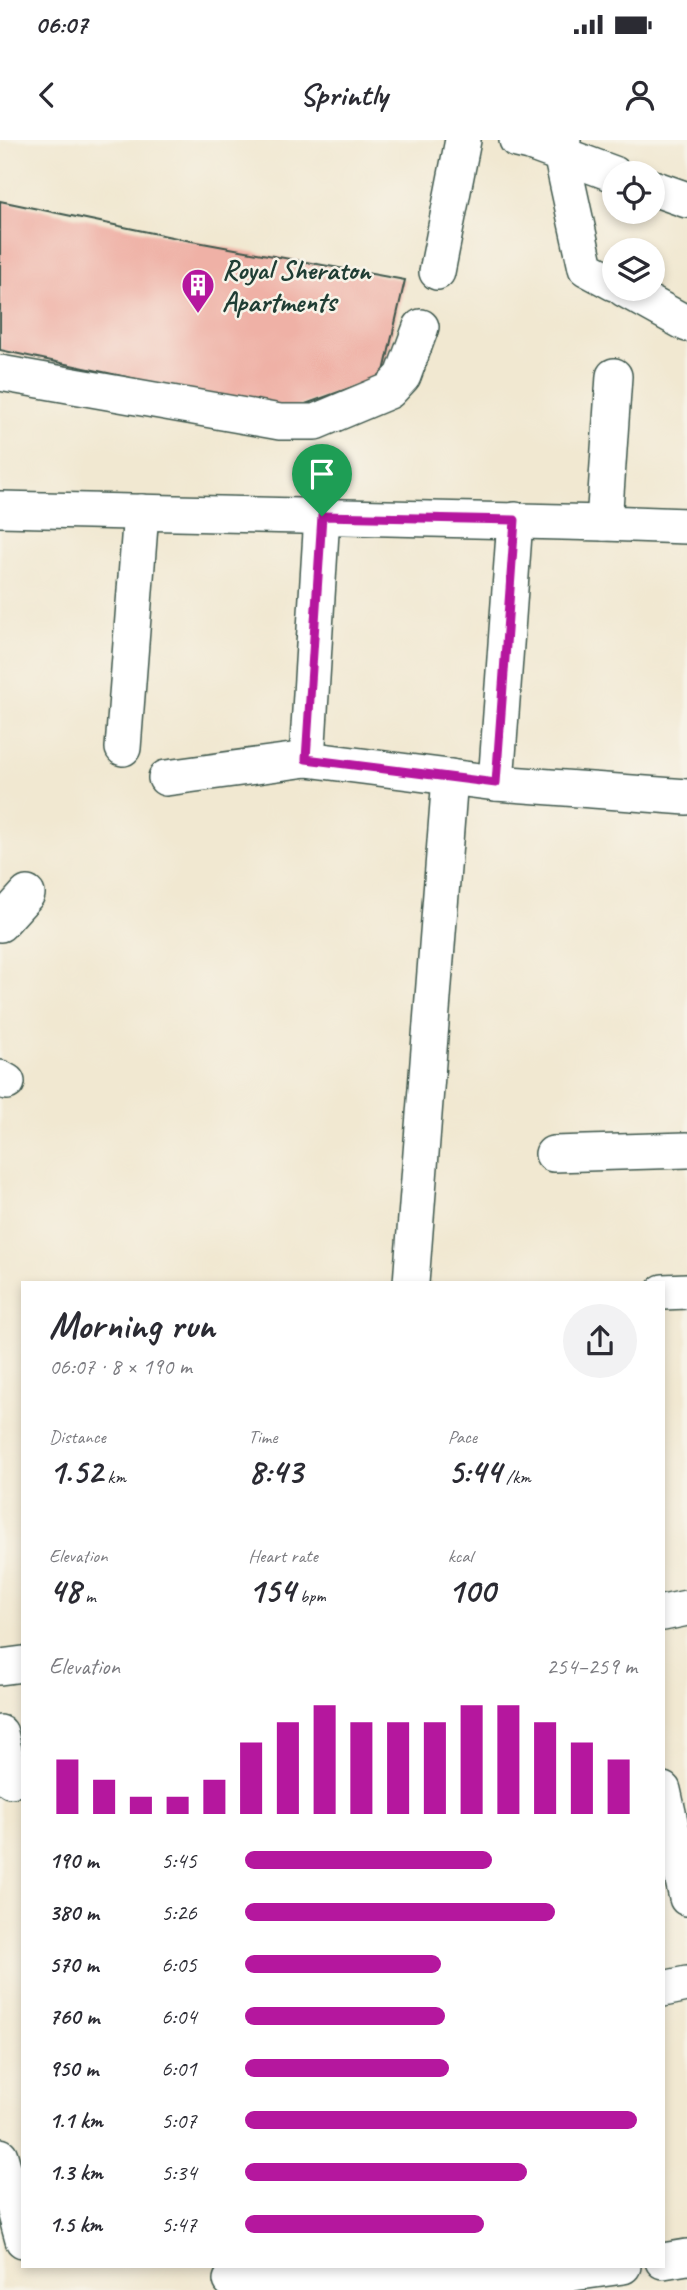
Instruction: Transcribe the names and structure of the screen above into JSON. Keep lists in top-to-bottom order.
{
  "places": {
    "building": ["Royal Sheraton Apartments"]
  },
  "page": {
    "status": "06:07",
    "header": "Sprintly",
    "heading": ["Morning run", "06:07 · 8 × 190 m"],
    "stats": [
      ["Distance", "1.52 km"],
      ["Time", "8:43"],
      ["Pace", "5:44 /km"],
      ["Elevation", "48 m"],
      ["Heart rate", "154 bpm"],
      ["kcal", "100"]
    ],
    "chart": ["Elevation", "254–259 m"],
    "list": [
      {
        "name": "190 m",
        "note": "5:45"
      },
      {
        "name": "380 m",
        "note": "5:26"
      },
      {
        "name": "570 m",
        "note": "6:05"
      },
      {
        "name": "760 m",
        "note": "6:04"
      },
      {
        "name": "950 m",
        "note": "6:01"
      },
      {
        "name": "1.1 km",
        "note": "5:07"
      },
      {
        "name": "1.3 km",
        "note": "5:34"
      },
      {
        "name": "1.5 km",
        "note": "5:47"
      }
    ]
  }
}
